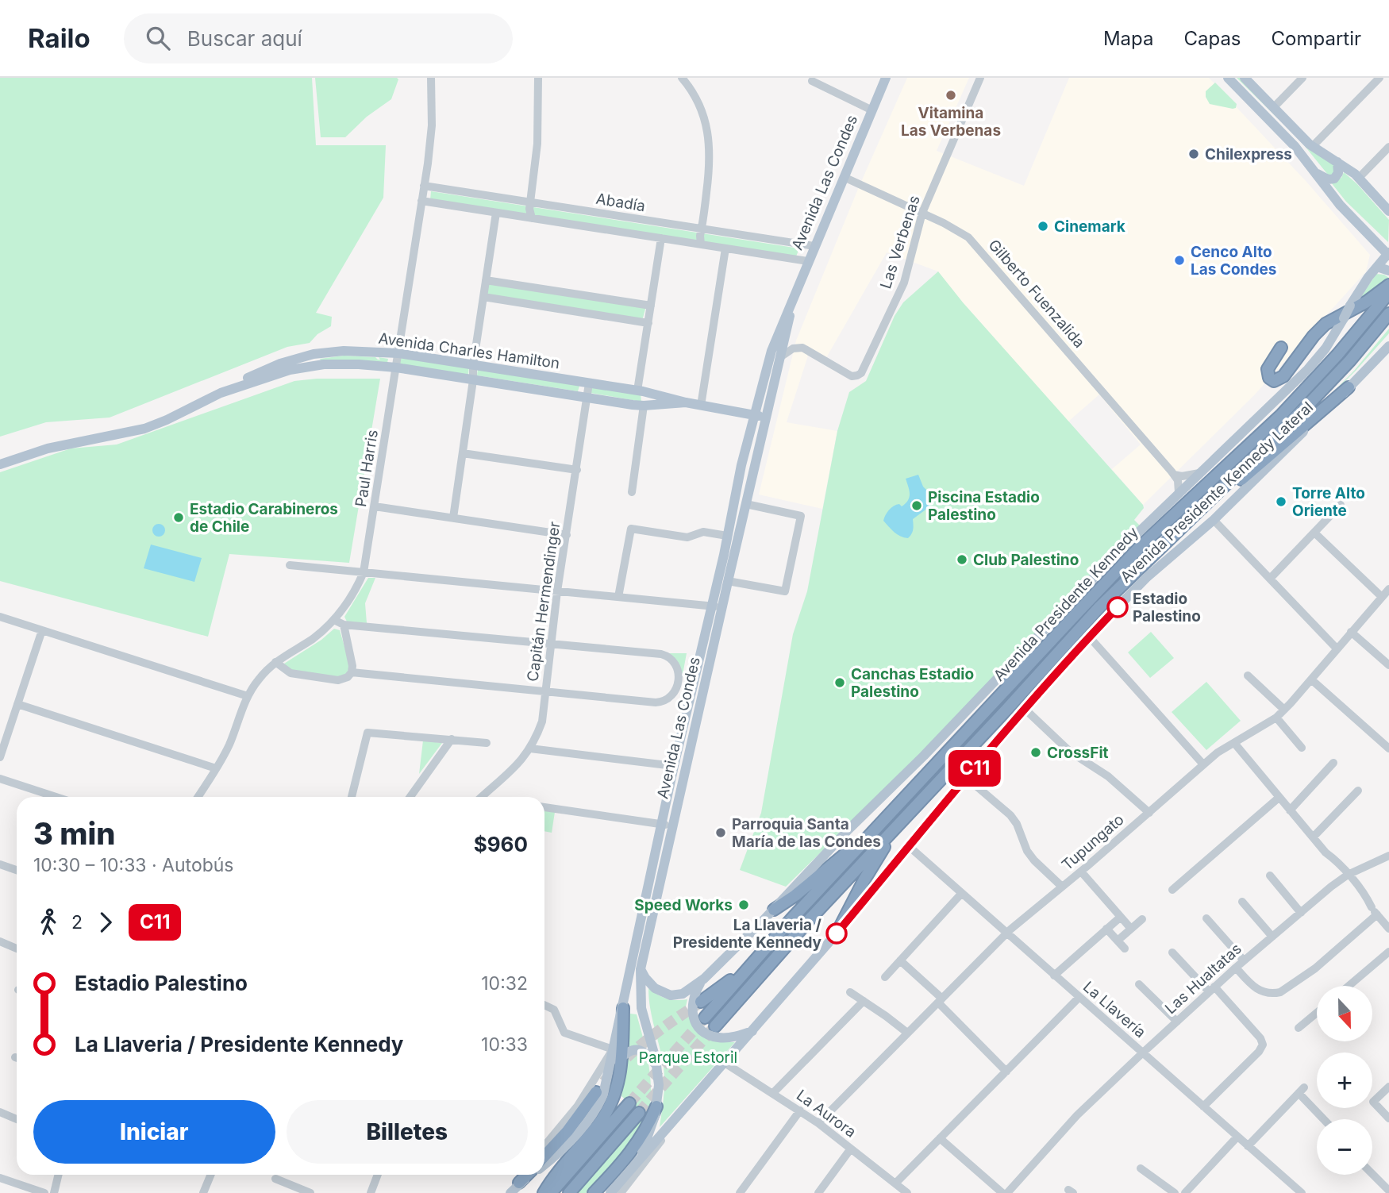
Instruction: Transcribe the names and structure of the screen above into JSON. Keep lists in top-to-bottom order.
{
  "streets": {
    "highway": ["Avenida Presidente Kennedy"],
    "main road": ["Avenida Las Condes", "Avenida Charles Hamilton", "Avenida Presidente Kennedy Lateral"],
    "street": [
      "Abadía",
      "Las Verbenas",
      "Gilberto Fuenzalida",
      "Paul Harris",
      "Capitán Hermendinger",
      "Tupungato",
      "Las Hualtatas",
      "La Llavería",
      "La Aurora"
    ]
  },
  "crossings": [
    ["Avenida Las Condes", "Abadía"],
    ["Avenida Las Condes", "Las Verbenas"],
    ["Avenida Las Condes", "Gilberto Fuenzalida"],
    ["Avenida Las Condes", "Avenida Charles Hamilton"],
    ["Avenida Las Condes", "Avenida Presidente Kennedy Lateral"],
    ["Abadía", "Paul Harris"],
    ["Las Verbenas", "Gilberto Fuenzalida"],
    ["Gilberto Fuenzalida", "Avenida Presidente Kennedy Lateral"],
    ["Avenida Charles Hamilton", "Paul Harris"],
    ["Avenida Charles Hamilton", "Capitán Hermendinger"],
    ["Avenida Presidente Kennedy Lateral", "La Llavería"],
    ["Avenida Presidente Kennedy Lateral", "La Aurora"],
    ["Tupungato", "La Llavería"],
    ["Tupungato", "La Aurora"],
    ["Las Hualtatas", "La Llavería"]
  ],
  "parks": ["Parque Estoril"],
  "places": [
    "Vitamina Las Verbenas",
    "Chilexpress",
    "Cinemark",
    "Cenco Alto Las Condes",
    "Torre Alto Oriente",
    "Piscina Estadio Palestino",
    "Estadio Carabineros de Chile",
    "Club Palestino",
    "Estadio Palestino",
    "Canchas Estadio Palestino",
    "CrossFit",
    "Parroquia Santa María de las Condes",
    "Speed Works",
    "La Llaveria / Presidente Kennedy"
  ],
  "lines": ["bus line C11"],
  "north": "bottom",
  "page": {
    "header": "Railo",
    "search": "Buscar aquí",
    "nav": ["Mapa", "Capas", "Compartir"],
    "on_map": "C11",
    "heading": ["3 min", "10:30 – 10:33 · Autobús", "$960"],
    "legs": ["2", "C11"],
    "list": [
      {
        "name": "Estadio Palestino",
        "value": "10:32"
      },
      {
        "name": "La Llaveria / Presidente Kennedy",
        "value": "10:33"
      }
    ],
    "map_buttons": ["+", "−"],
    "buttons": ["Iniciar", "Billetes"]
  }
}
